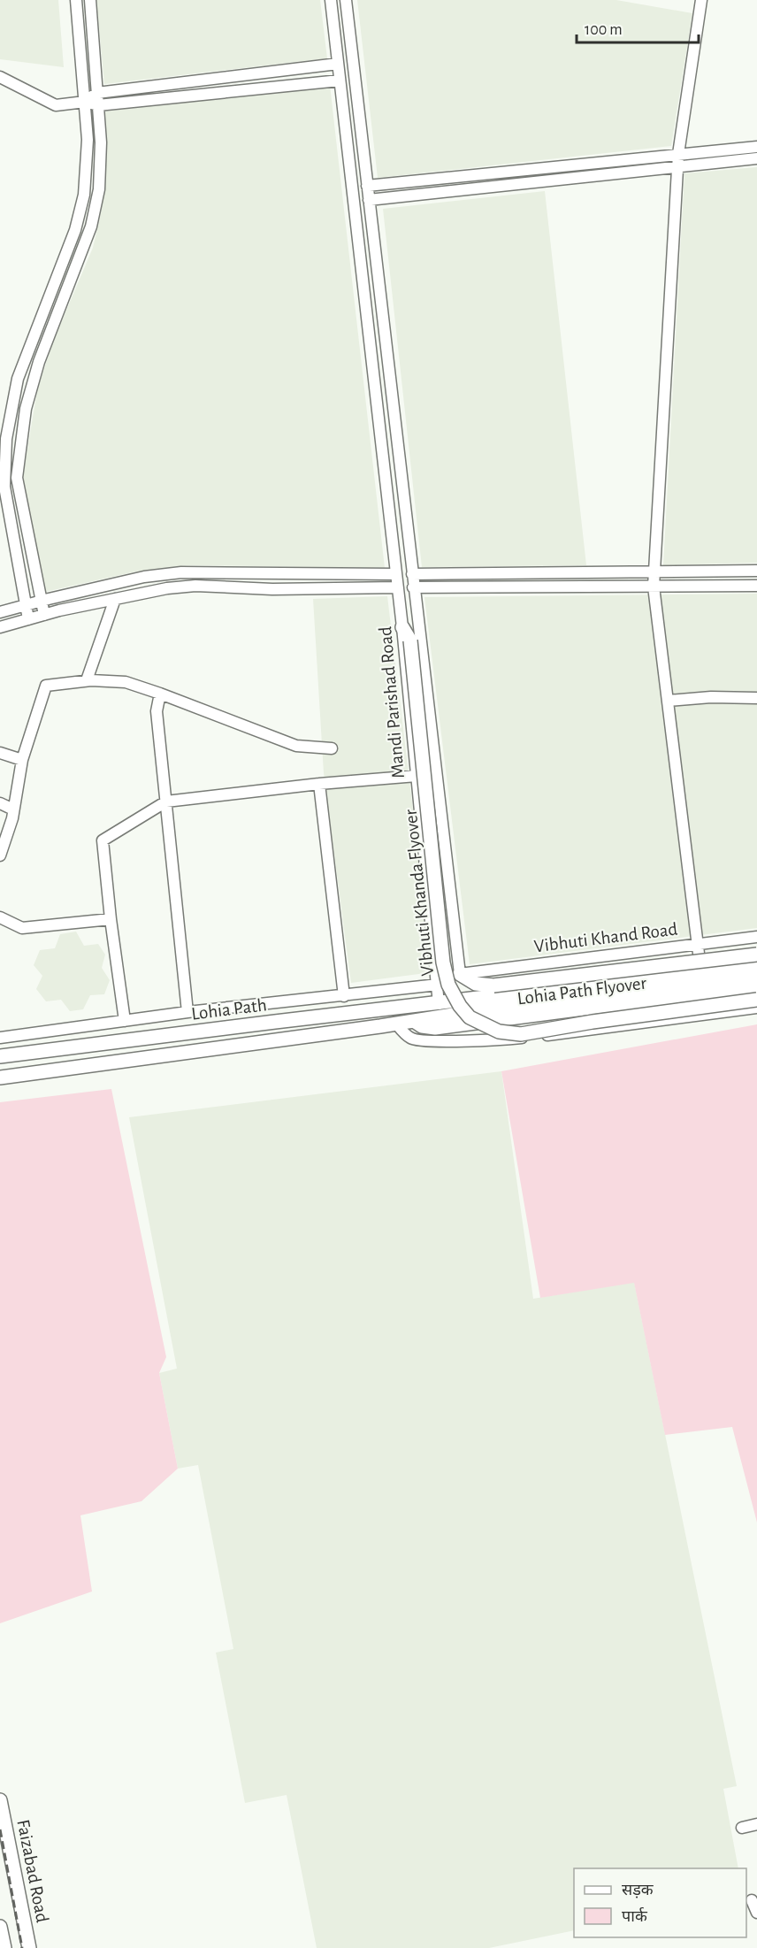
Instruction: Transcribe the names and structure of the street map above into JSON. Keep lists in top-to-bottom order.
{
  "streets": {
    "main road": [
      "Vibhuti Khanda Flyover",
      "Lohia Path Flyover",
      "Lohia Path",
      "Faizabad Road"
    ],
    "street": ["Mandi Parishad Road", "Vibhuti Khand Road"]
  },
  "crossings": [
    ["Mandi Parishad Road", "Vibhuti Khanda Flyover"],
    ["Mandi Parishad Road", "Lohia Path"],
    ["Vibhuti Khand Road", "Lohia Path Flyover"],
    ["Lohia Path Flyover", "Lohia Path"]
  ],
  "legend": ["सड़क", "पार्क"],
  "scale_bar": "100 m"
}
